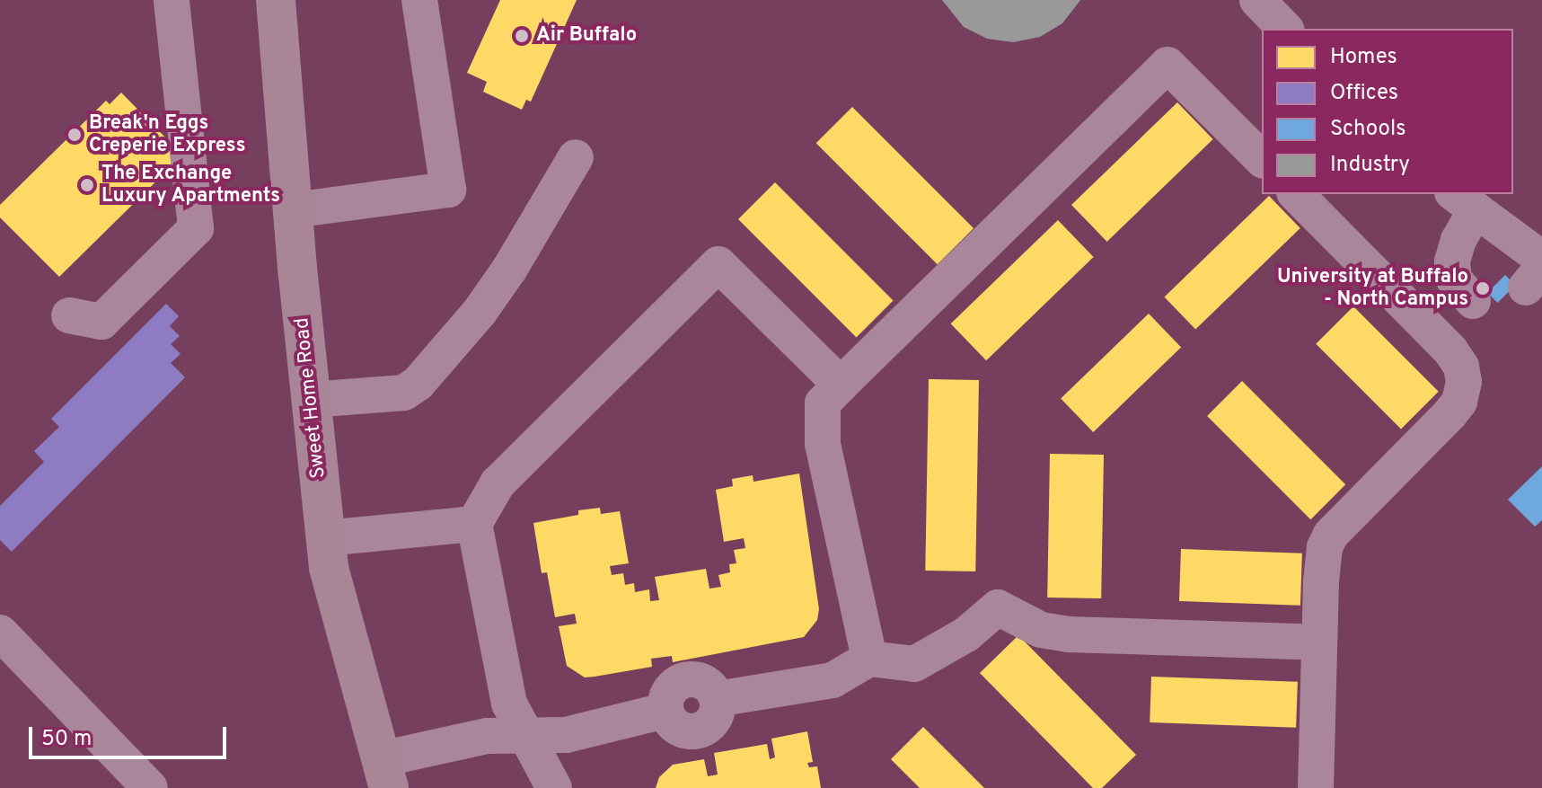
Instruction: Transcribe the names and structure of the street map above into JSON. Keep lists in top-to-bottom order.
{
  "streets": {
    "main road": ["Sweet Home Road"]
  },
  "places": [
    "Air Buffalo",
    "Break'n Eggs Creperie Express",
    "The Exchange Luxury Apartments",
    "University at Buffalo - North Campus"
  ],
  "legend": [
    "Homes",
    "Offices",
    "Schools",
    "Industry"
  ],
  "scale_bar": "50 m"
}
